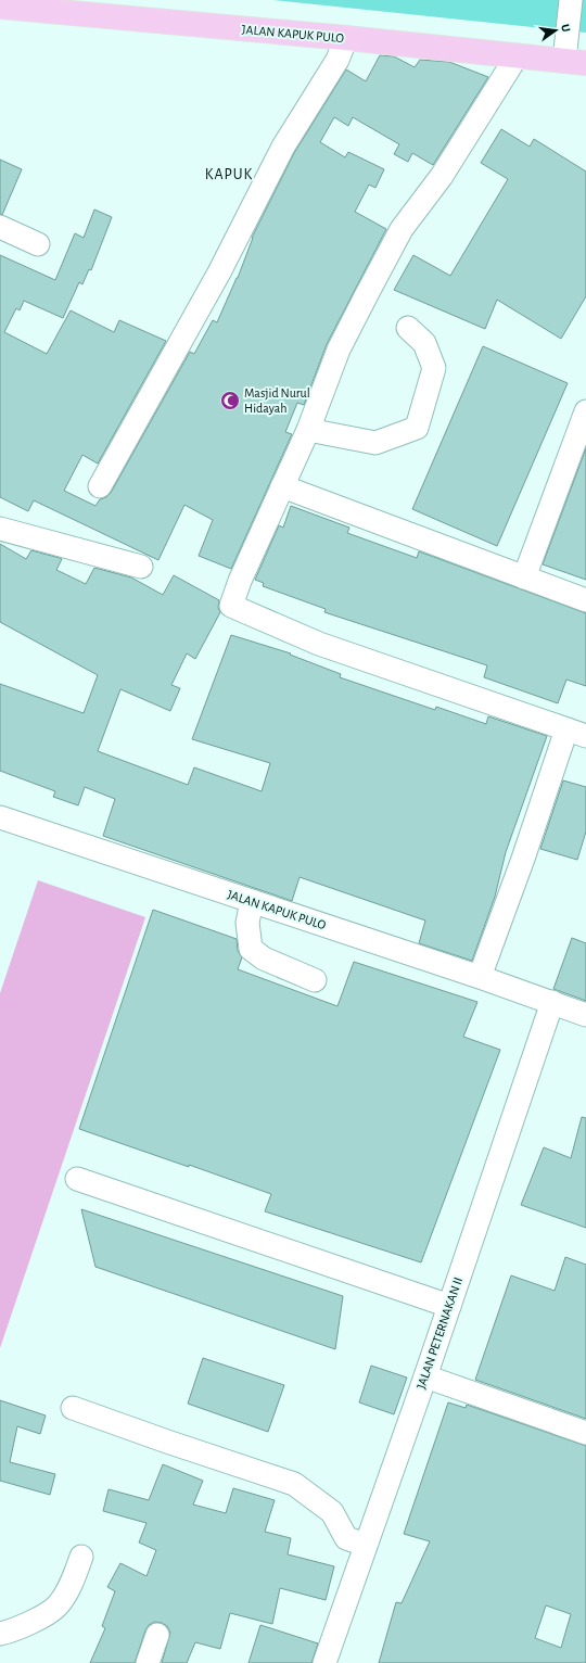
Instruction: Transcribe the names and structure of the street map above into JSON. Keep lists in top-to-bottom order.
{
  "streets": {
    "main road": ["JALAN KAPUK PULO"],
    "street": ["JALAN PETERNAKAN II"]
  },
  "crossings": [
    ["JALAN KAPUK PULO", "JALAN PETERNAKAN II"]
  ],
  "districts": ["KAPUK"],
  "places": {
    "mosque": ["Masjid Nurul Hidayah"]
  },
  "north": "right"
}
